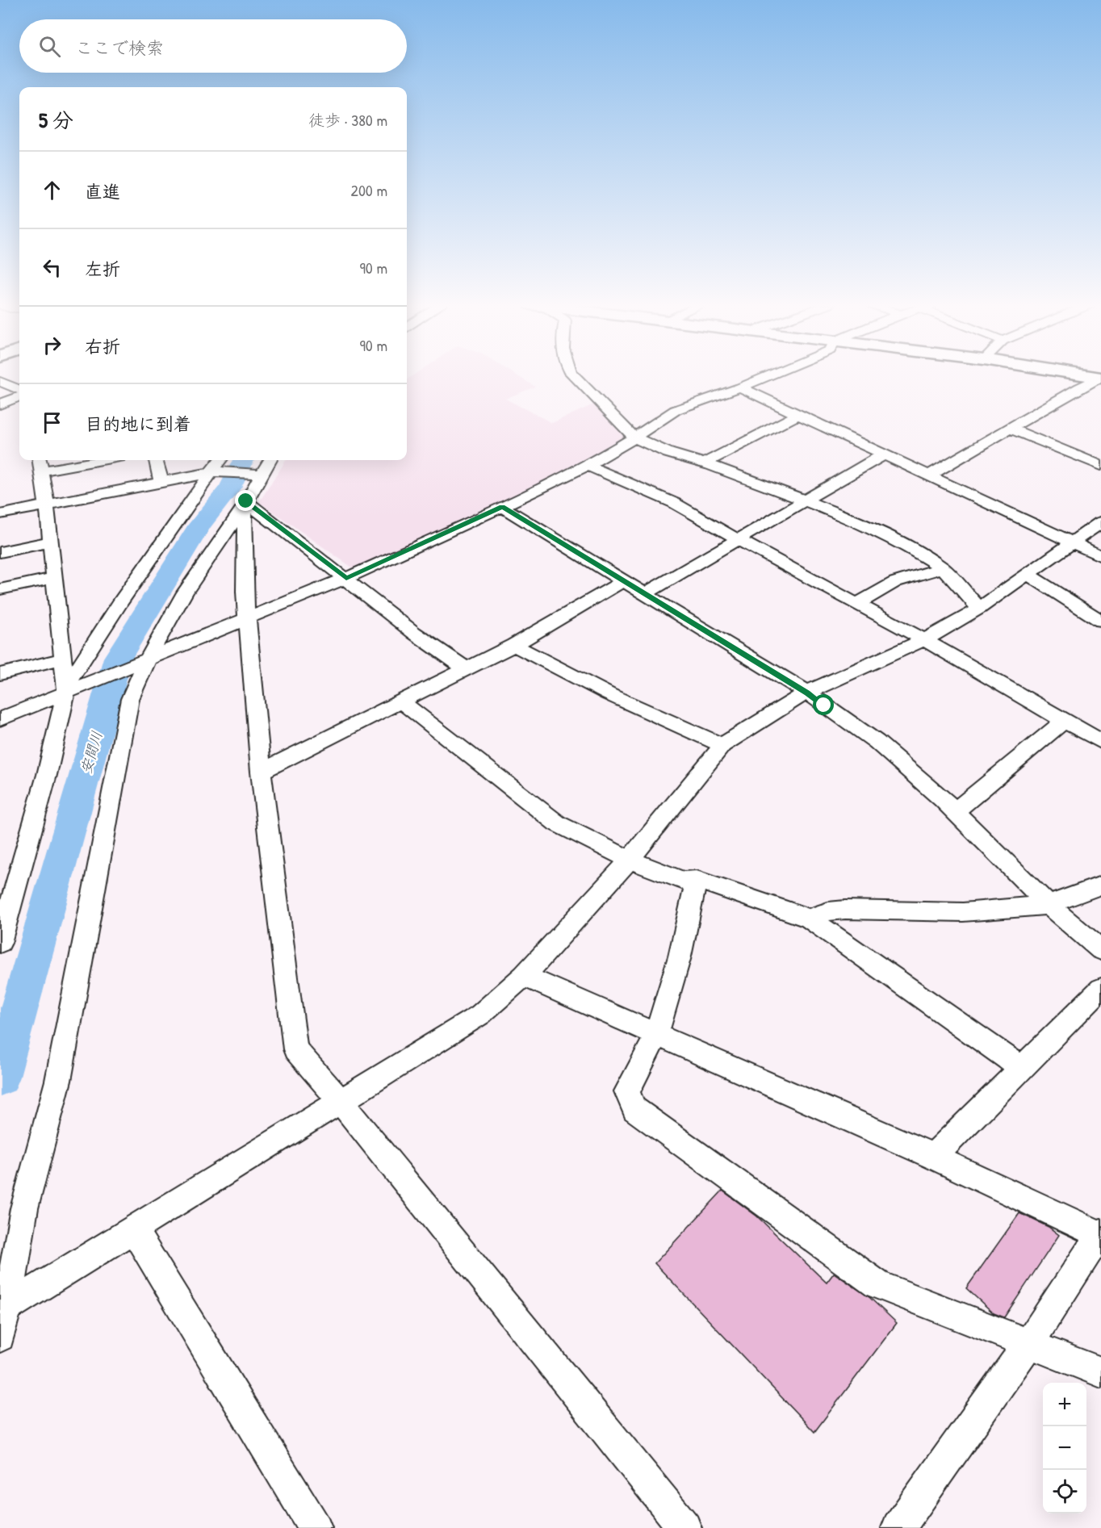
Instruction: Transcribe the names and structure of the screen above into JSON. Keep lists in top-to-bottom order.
{
  "water": ["安間川"],
  "page": {
    "search": "ここで検索",
    "heading": ["5 分", "徒歩 · 380 m"],
    "list": [
      ["直進", "200 m"],
      ["左折", "90 m"],
      ["右折", "90 m"],
      "目的地に到着"
    ],
    "map_buttons": ["+", "−"]
  }
}
